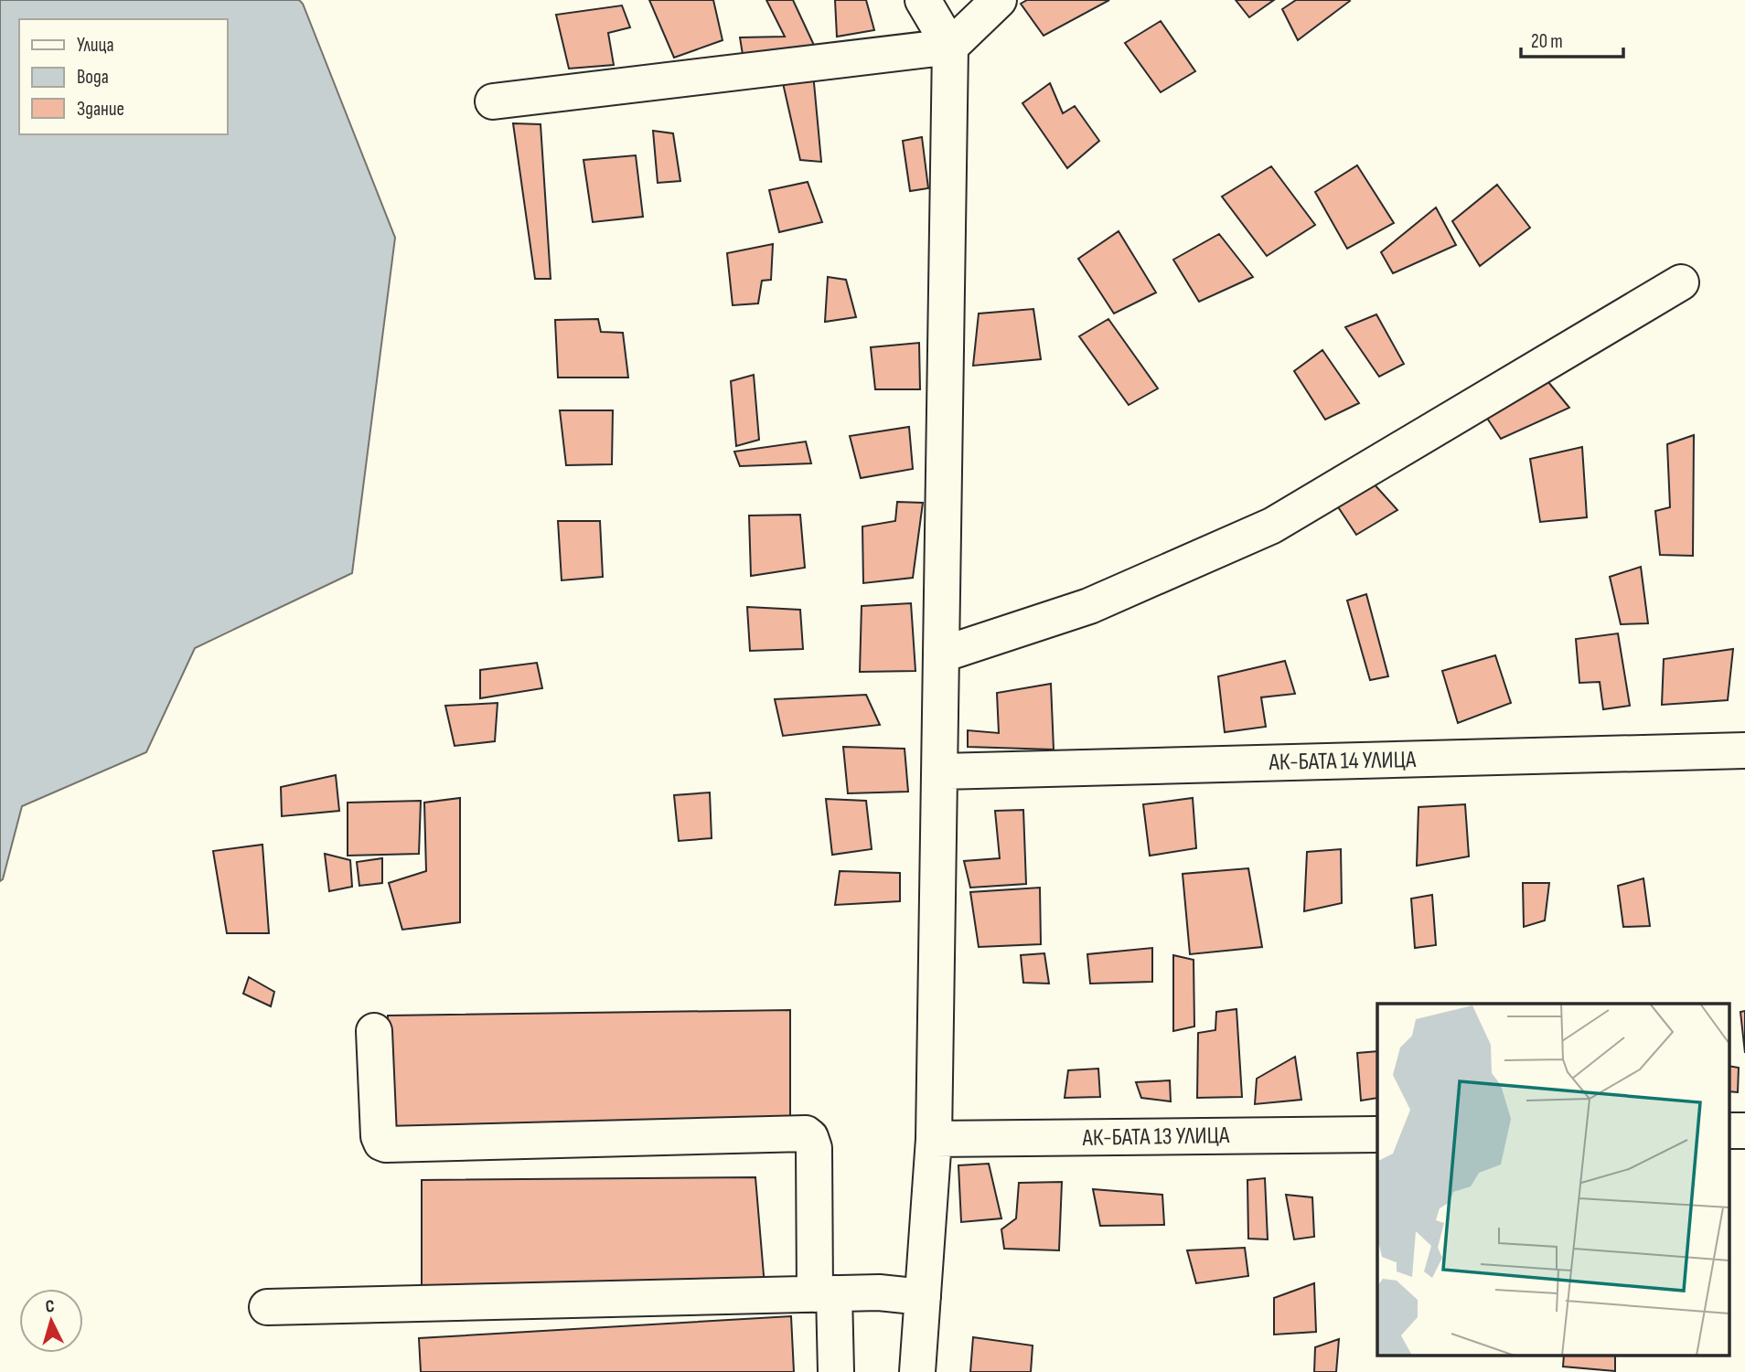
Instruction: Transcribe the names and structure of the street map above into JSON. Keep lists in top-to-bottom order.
{
  "streets": {
    "street": ["АК-БАТА 14 УЛИЦА", "АК-БАТА 13 УЛИЦА"]
  },
  "legend": ["Улица", "Вода", "Здание"],
  "scale_bar": "20 m",
  "north": "top"
}
